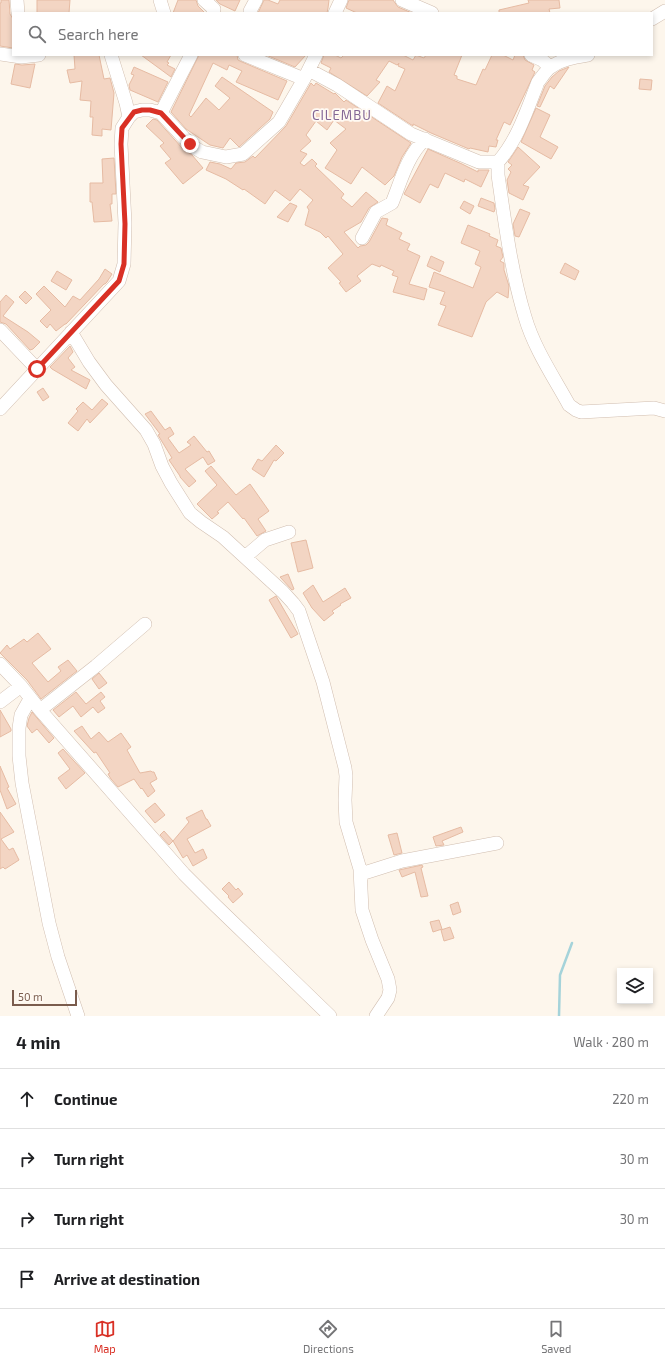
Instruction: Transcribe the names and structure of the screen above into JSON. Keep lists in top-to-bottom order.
{
  "districts": ["CILEMBU"],
  "scale_bar": "50 m",
  "page": {
    "search": "Search here",
    "scale": "50 m",
    "heading": ["4 min", "Walk · 280 m"],
    "list": [
      ["Continue", "220 m"],
      ["Turn right", "30 m"],
      ["Turn right", "30 m"],
      "Arrive at destination"
    ],
    "nav": ["Map", "Directions", "Saved"]
  }
}
